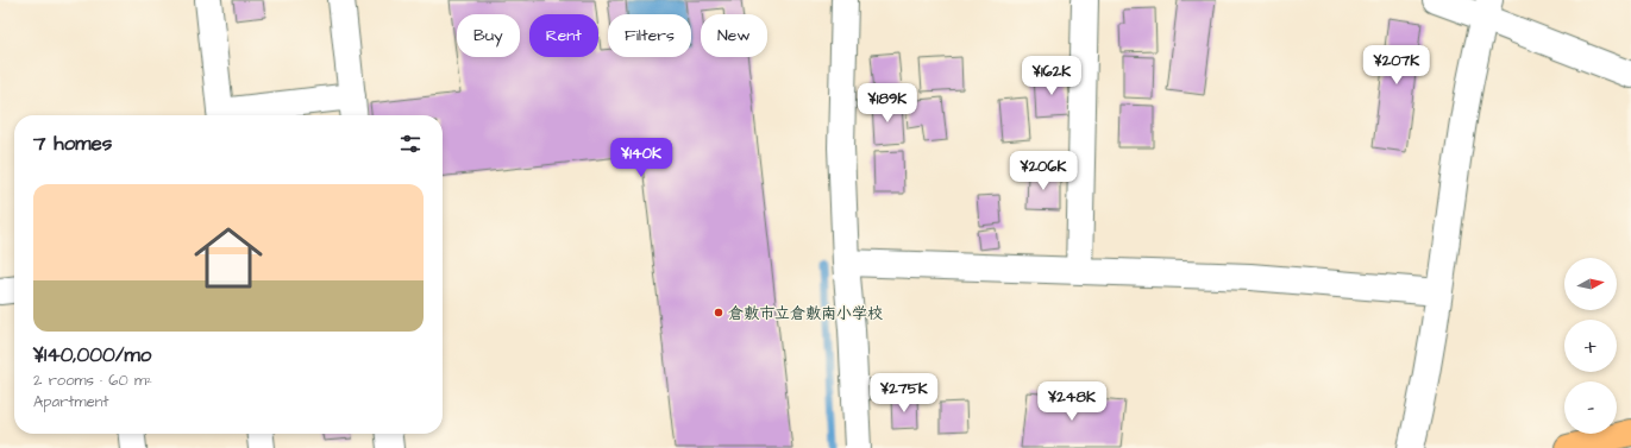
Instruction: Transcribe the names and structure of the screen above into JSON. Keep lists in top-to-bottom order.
{
  "places": ["倉敷市立倉敷南小学校"],
  "north": "right",
  "page": {
    "chip": [
      "Buy",
      "Rent",
      "Filters",
      "New"
    ],
    "price": [
      "¥207K",
      "¥162K",
      "¥189K",
      "¥140K",
      "¥206K",
      "¥275K",
      "¥248K"
    ],
    "heading": "7 homes",
    "list": [
      {
        "name": "¥140,000/mo",
        "note": "2 rooms · 60 m² · Apartment"
      }
    ],
    "map_buttons": ["+", "−"]
  }
}
